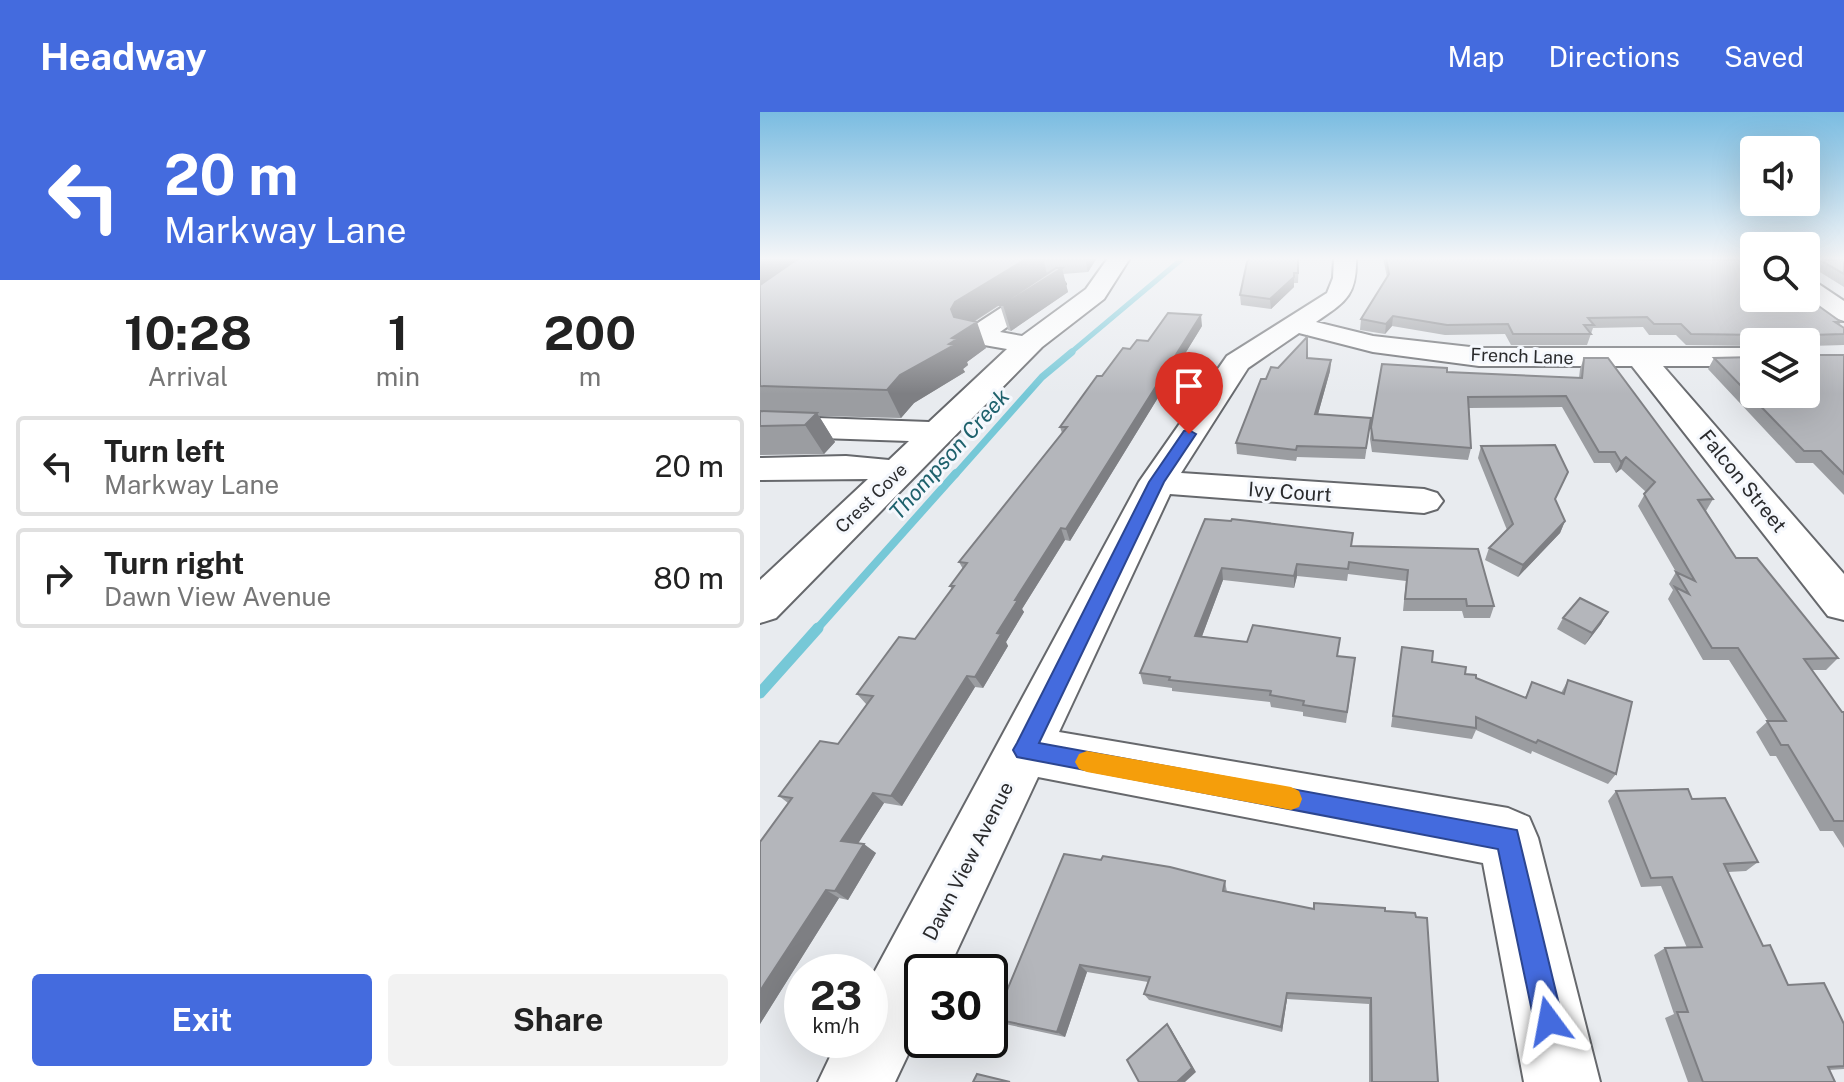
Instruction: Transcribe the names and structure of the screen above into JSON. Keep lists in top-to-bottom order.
{
  "streets": {
    "street": [
      "French Lane",
      "Falcon Street",
      "Ivy Court",
      "Crest Cove",
      "Dawn View Avenue"
    ]
  },
  "crossings": [
    ["French Lane", "Falcon Street"],
    ["French Lane", "Dawn View Avenue"],
    ["Ivy Court", "Dawn View Avenue"]
  ],
  "water": ["Thompson Creek"],
  "page": {
    "header": "Headway",
    "nav": ["Map", "Directions", "Saved"],
    "turn": ["20 m", "Markway Lane"],
    "eta": [
      "10:28",
      "Arrival",
      "1",
      "min",
      "200",
      "m"
    ],
    "list": [
      {
        "name": "Turn left",
        "note": "Markway Lane",
        "value": "20 m"
      },
      {
        "name": "Turn right",
        "note": "Dawn View Avenue",
        "value": "80 m"
      }
    ],
    "speed": "23 km/h",
    "limit": "30",
    "buttons": ["Exit", "Share"]
  }
}
